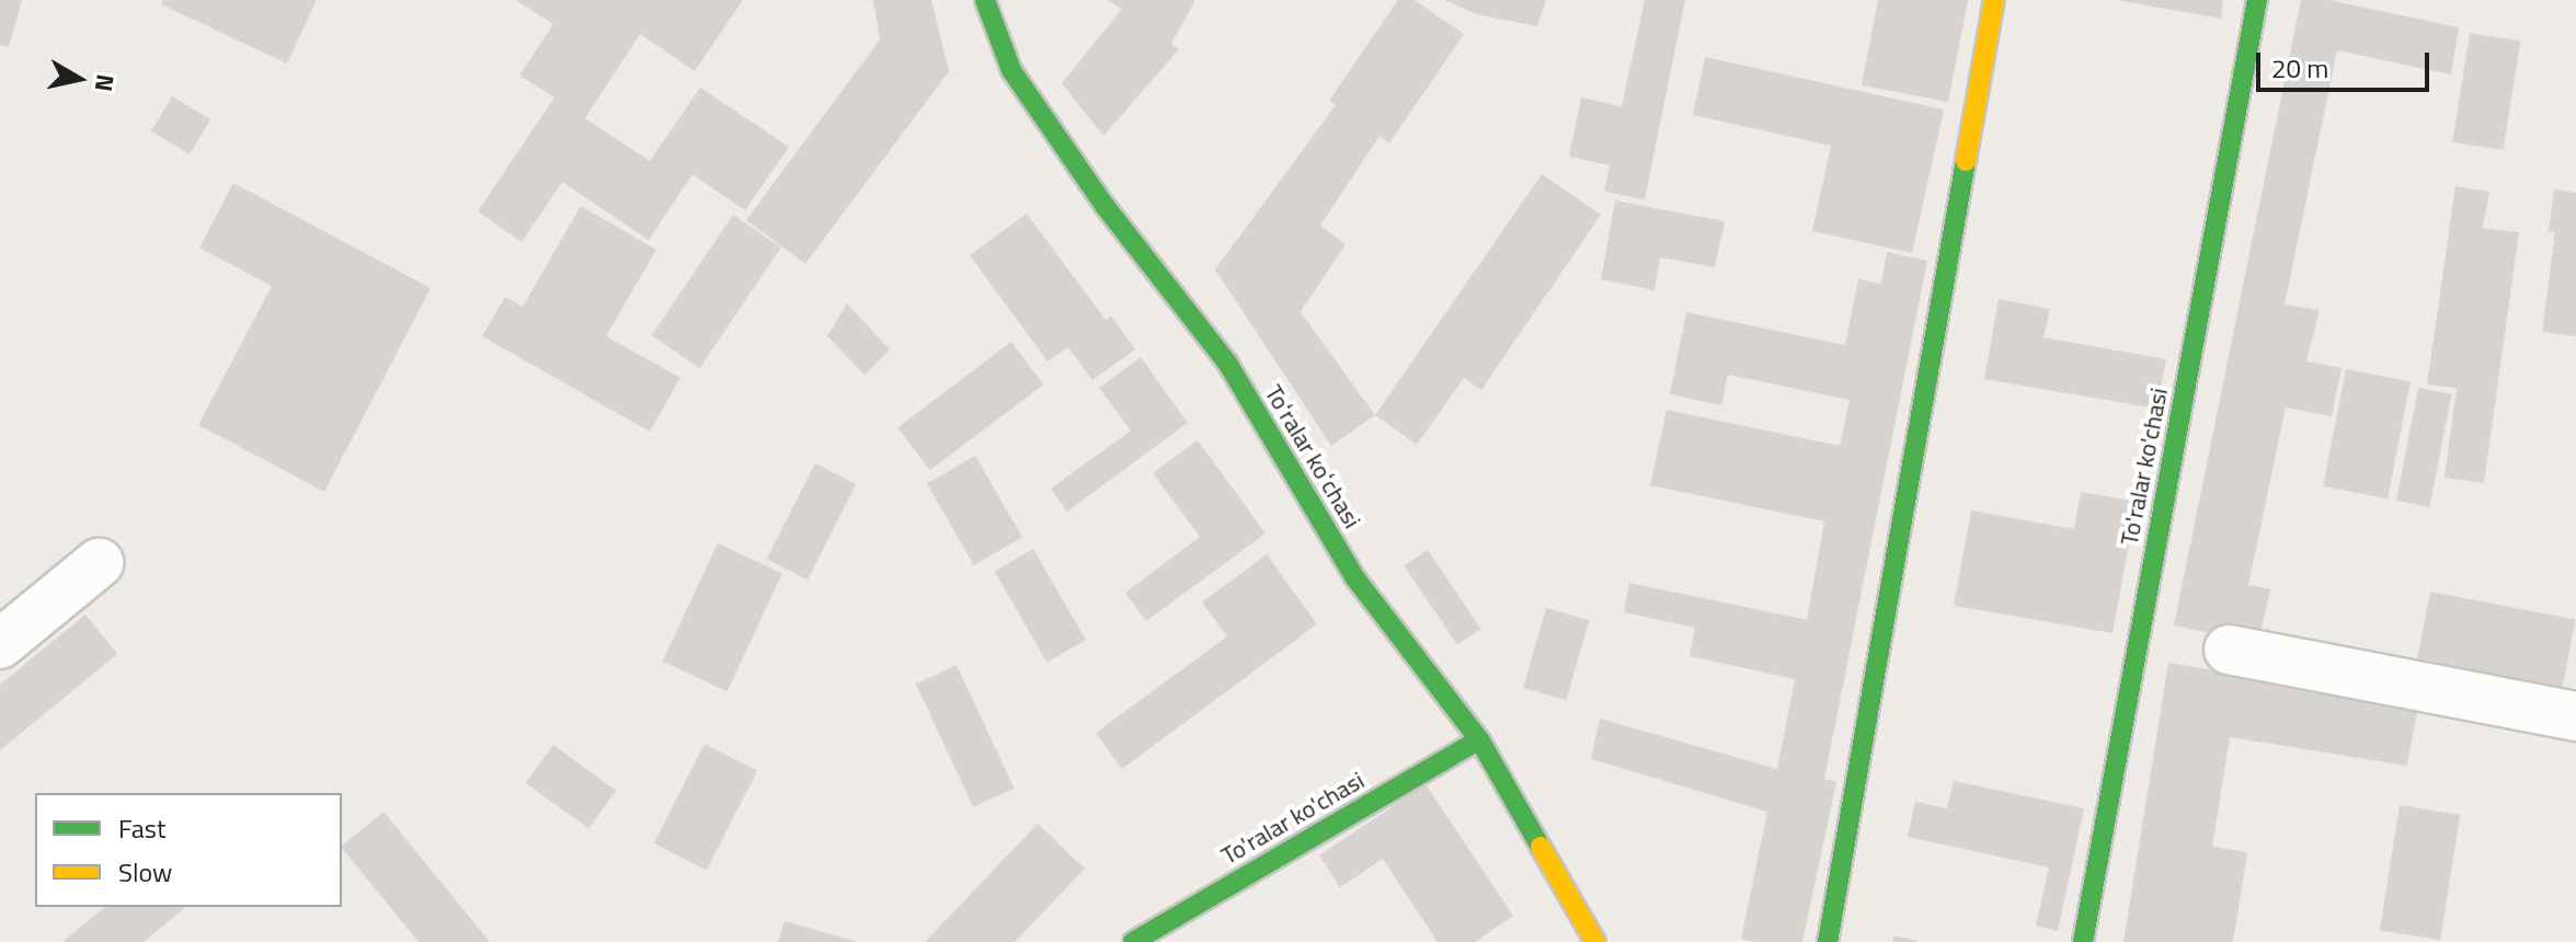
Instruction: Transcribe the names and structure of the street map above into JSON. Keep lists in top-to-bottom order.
{
  "streets": {
    "street": ["Toʻralar koʻchasi", "To'ralar ko'chasi"]
  },
  "crossings": [
    ["Toʻralar koʻchasi", "To'ralar ko'chasi"]
  ],
  "legend": ["Fast", "Slow"],
  "scale_bar": "20 m",
  "north": "right"
}
